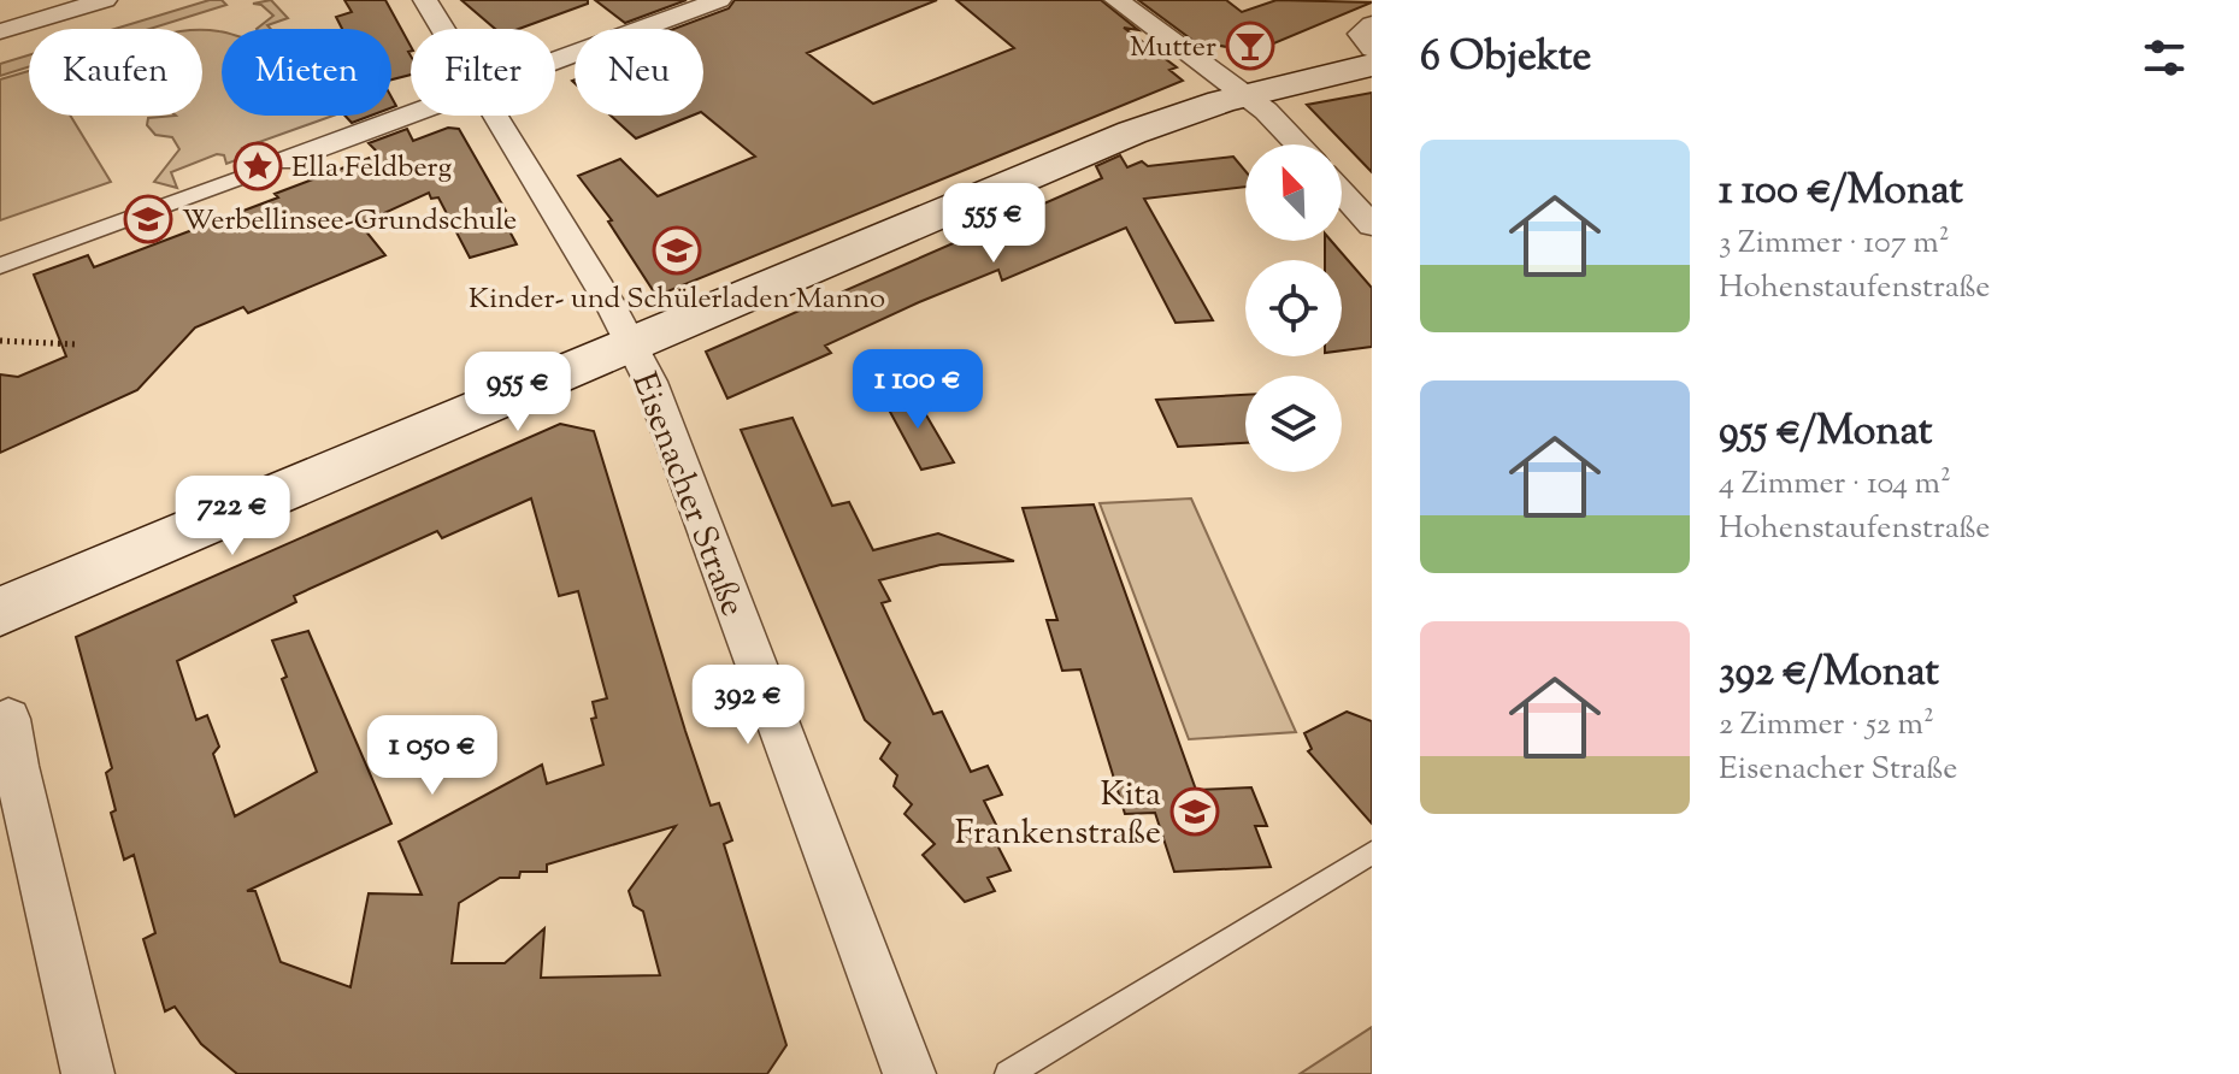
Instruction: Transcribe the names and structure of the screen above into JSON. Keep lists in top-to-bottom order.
{
  "streets": {
    "street": ["Eisenacher Straße"]
  },
  "places": {
    "bar": ["Mutter"],
    "place": ["Ella Feldberg"],
    "school or university": ["Werbellinsee-Grundschule", "Kinder- und Schülerladen Manno", "Kita Frankenstraße"]
  },
  "north": "top left",
  "page": {
    "heading": "6 Objekte",
    "chip": [
      "Kaufen",
      "Mieten",
      "Filter",
      "Neu"
    ],
    "list": [
      {
        "name": "1 100 €/Monat",
        "note": "3 Zimmer · 107 m² · Hohenstaufenstraße"
      },
      {
        "name": "955 €/Monat",
        "note": "4 Zimmer · 104 m² · Hohenstaufenstraße"
      },
      {
        "name": "392 €/Monat",
        "note": "2 Zimmer · 52 m² · Eisenacher Straße"
      }
    ],
    "price": [
      "555 €",
      "1 100 €",
      "955 €",
      "722 €",
      "392 €",
      "1 050 €"
    ]
  }
}
